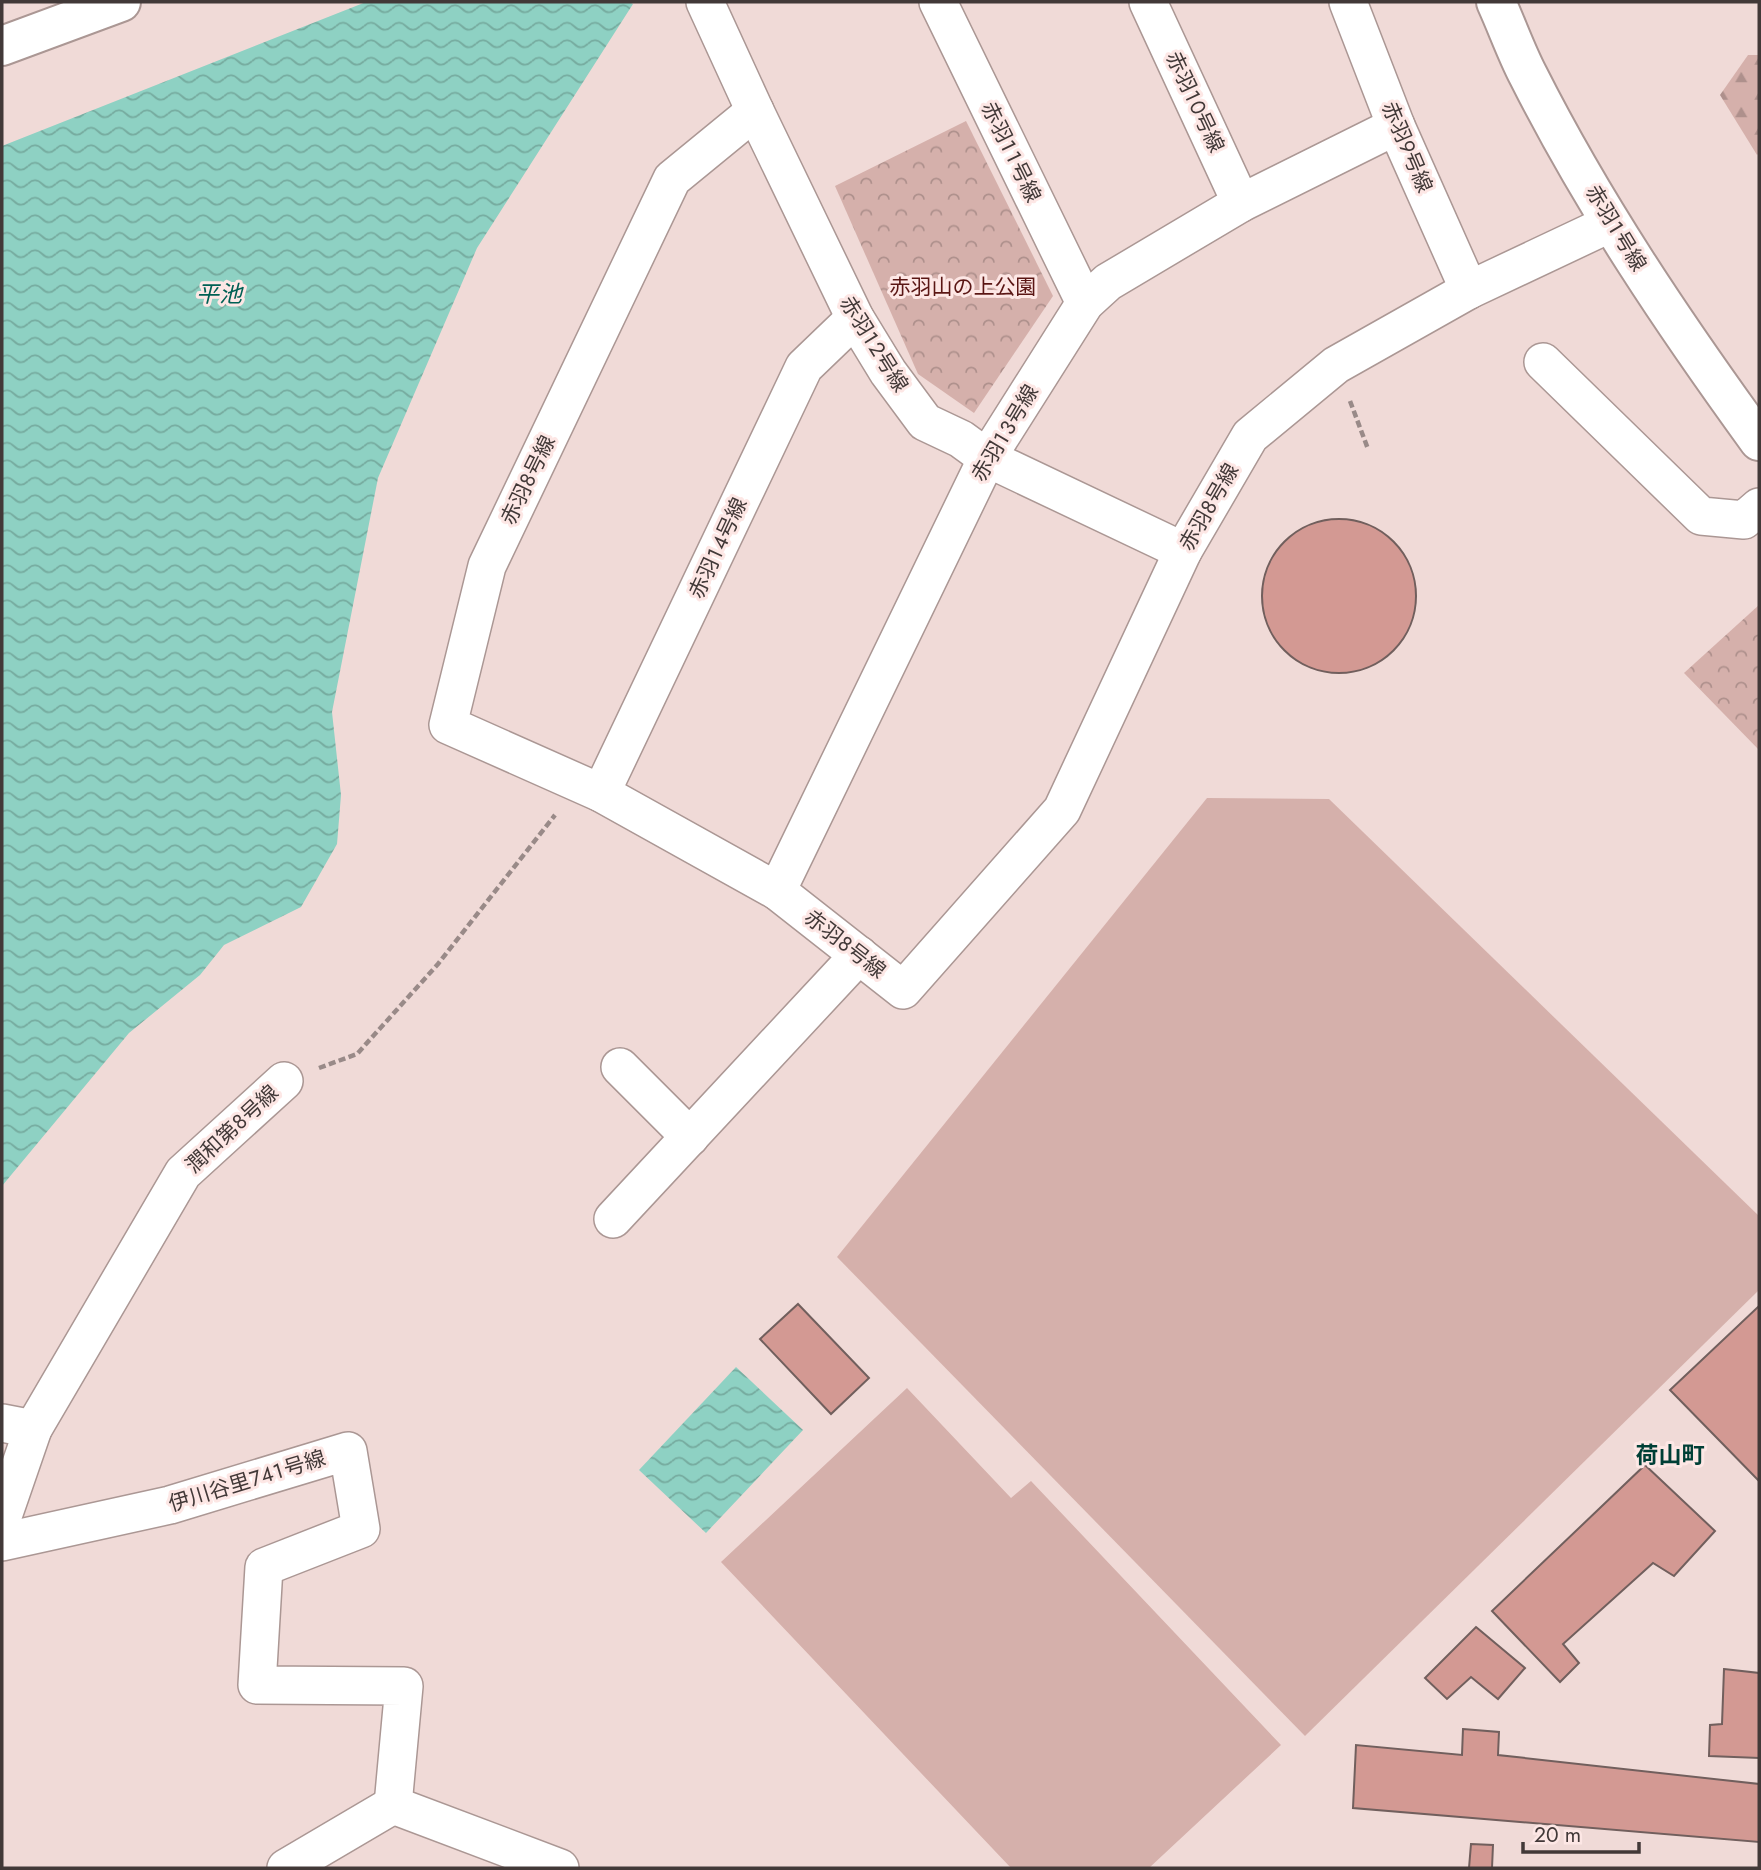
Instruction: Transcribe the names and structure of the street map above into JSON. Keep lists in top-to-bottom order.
{
  "streets": {
    "street": [
      "赤羽１０号線",
      "赤羽９号線",
      "赤羽１１号線",
      "赤羽１号線",
      "赤羽１２号線",
      "赤羽１３号線",
      "赤羽８号線",
      "赤羽１４号線",
      "潤和第８号線",
      "伊川谷里７４１号線"
    ]
  },
  "crossings": [
    ["赤羽１０号線", "赤羽１３号線"],
    ["赤羽９号線", "赤羽１３号線"],
    ["赤羽９号線", "赤羽８号線"],
    ["赤羽１１号線", "赤羽１３号線"],
    ["赤羽１号線", "赤羽８号線"],
    ["赤羽１２号線", "赤羽１３号線"],
    ["赤羽１２号線", "赤羽８号線"],
    ["赤羽１２号線", "赤羽１４号線"],
    ["赤羽１３号線", "赤羽８号線"],
    ["赤羽８号線", "赤羽１４号線"],
    ["赤羽８号線", "潤和第８号線"],
    ["赤羽１４号線", "潤和第８号線"]
  ],
  "districts": ["荷山町"],
  "water": ["平池"],
  "parks": ["赤羽山の上公園"],
  "scale_bar": "20 m"
}
